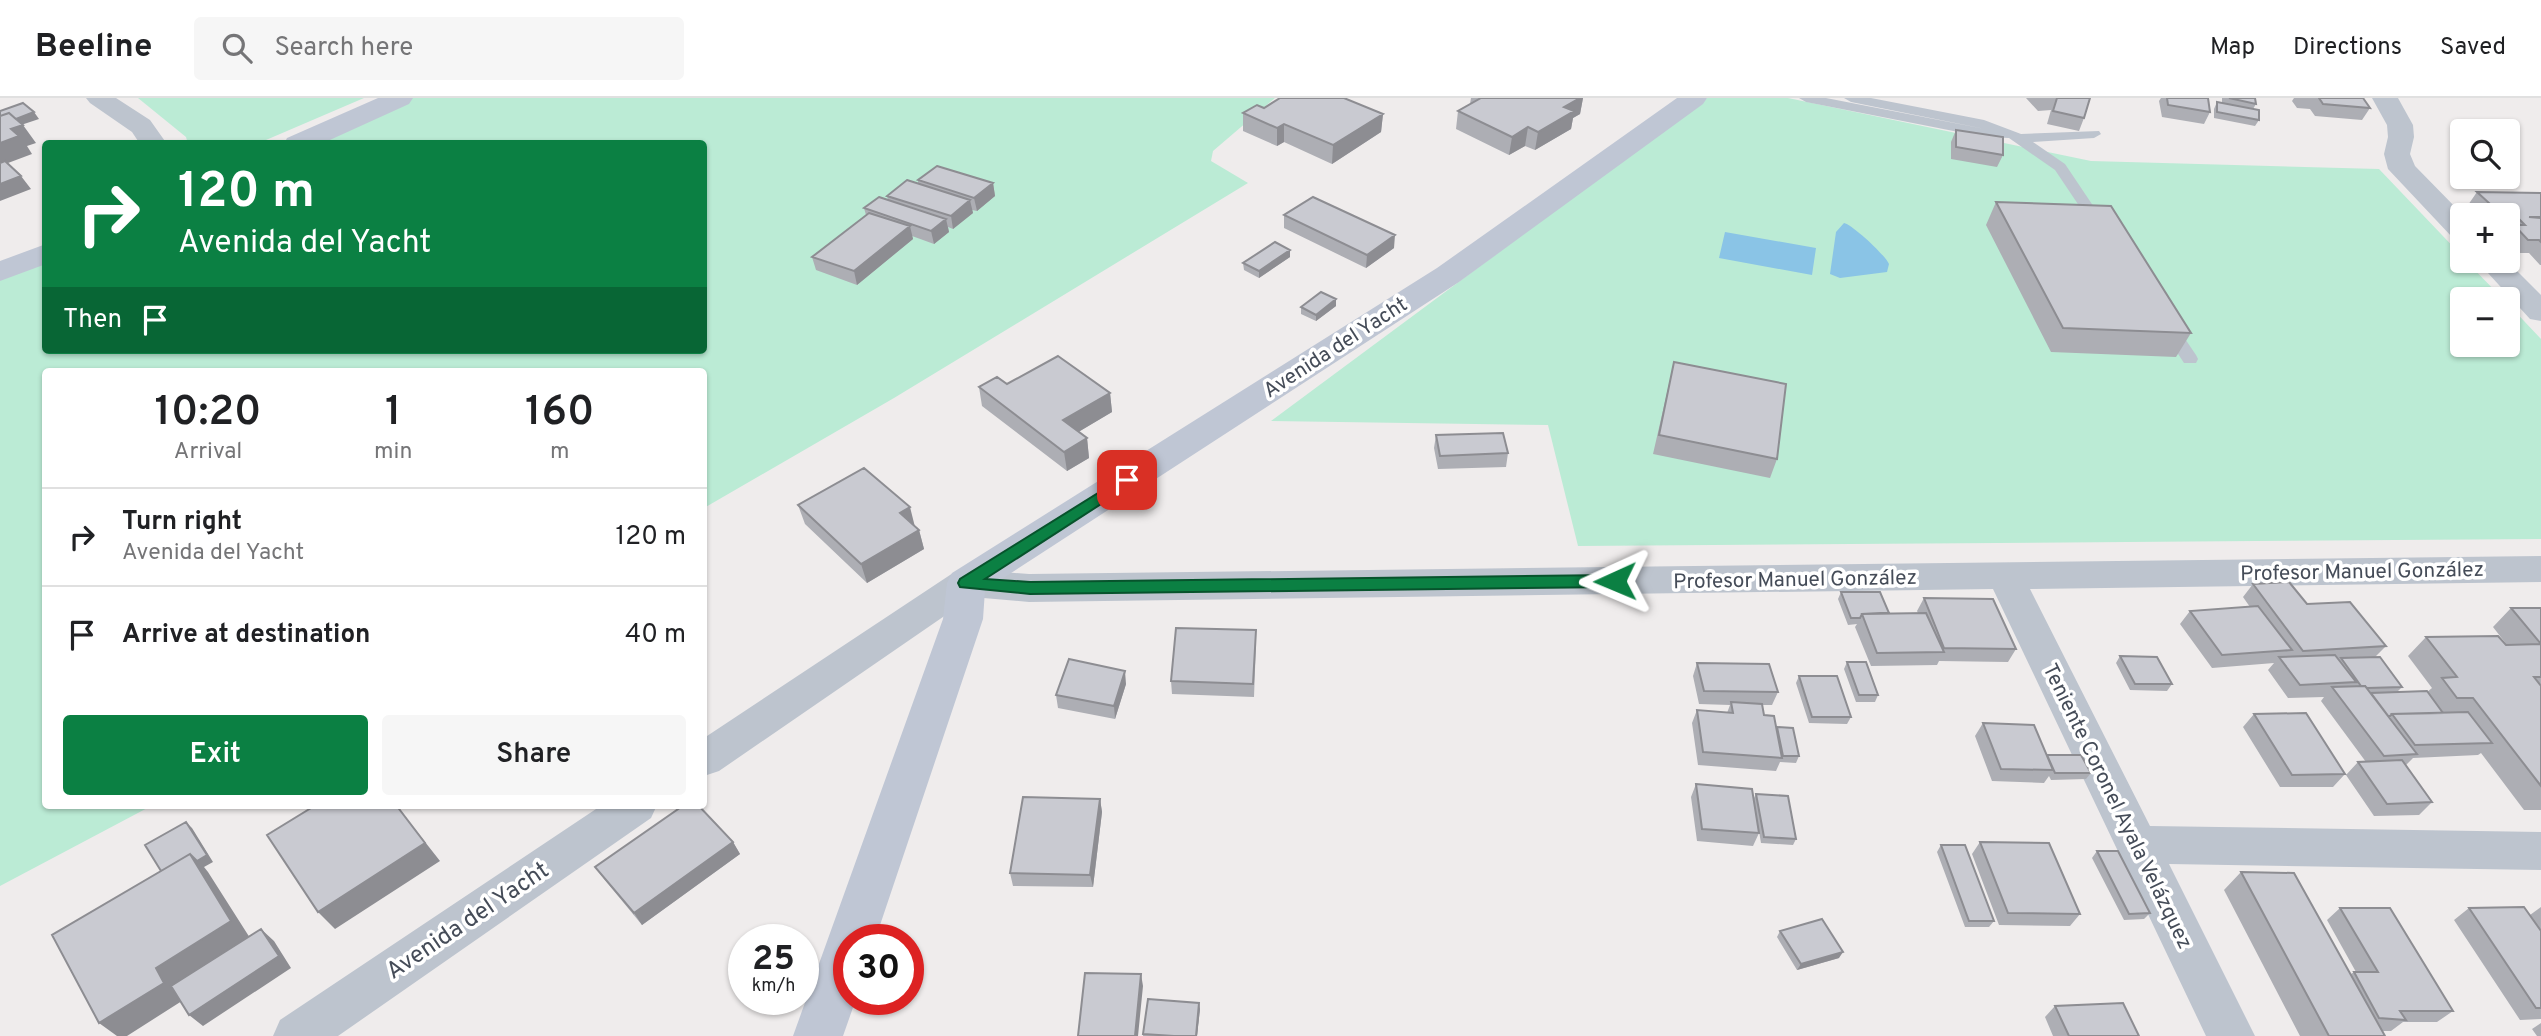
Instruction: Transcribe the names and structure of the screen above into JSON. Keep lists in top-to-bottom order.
{
  "streets": {
    "street": ["Avenida del Yacht", "Profesor Manuel González", "Teniente Coronel Ayala Velázquez"]
  },
  "crossings": [
    ["Avenida del Yacht", "Profesor Manuel González"],
    ["Profesor Manuel González", "Teniente Coronel Ayala Velázquez"]
  ],
  "page": {
    "header": "Beeline",
    "search": "Search here",
    "nav": ["Map", "Directions", "Saved"],
    "map_buttons": ["+", "−"],
    "turn": ["120 m", "Avenida del Yacht"],
    "then": "Then",
    "eta": [
      "10:20",
      "Arrival",
      "1",
      "min",
      "160",
      "m"
    ],
    "list": [
      {
        "name": "Turn right",
        "note": "Avenida del Yacht",
        "value": "120 m"
      },
      {
        "name": "Arrive at destination",
        "value": "40 m"
      }
    ],
    "buttons": ["Exit", "Share"],
    "speed": "25 km/h",
    "limit": "30"
  }
}
